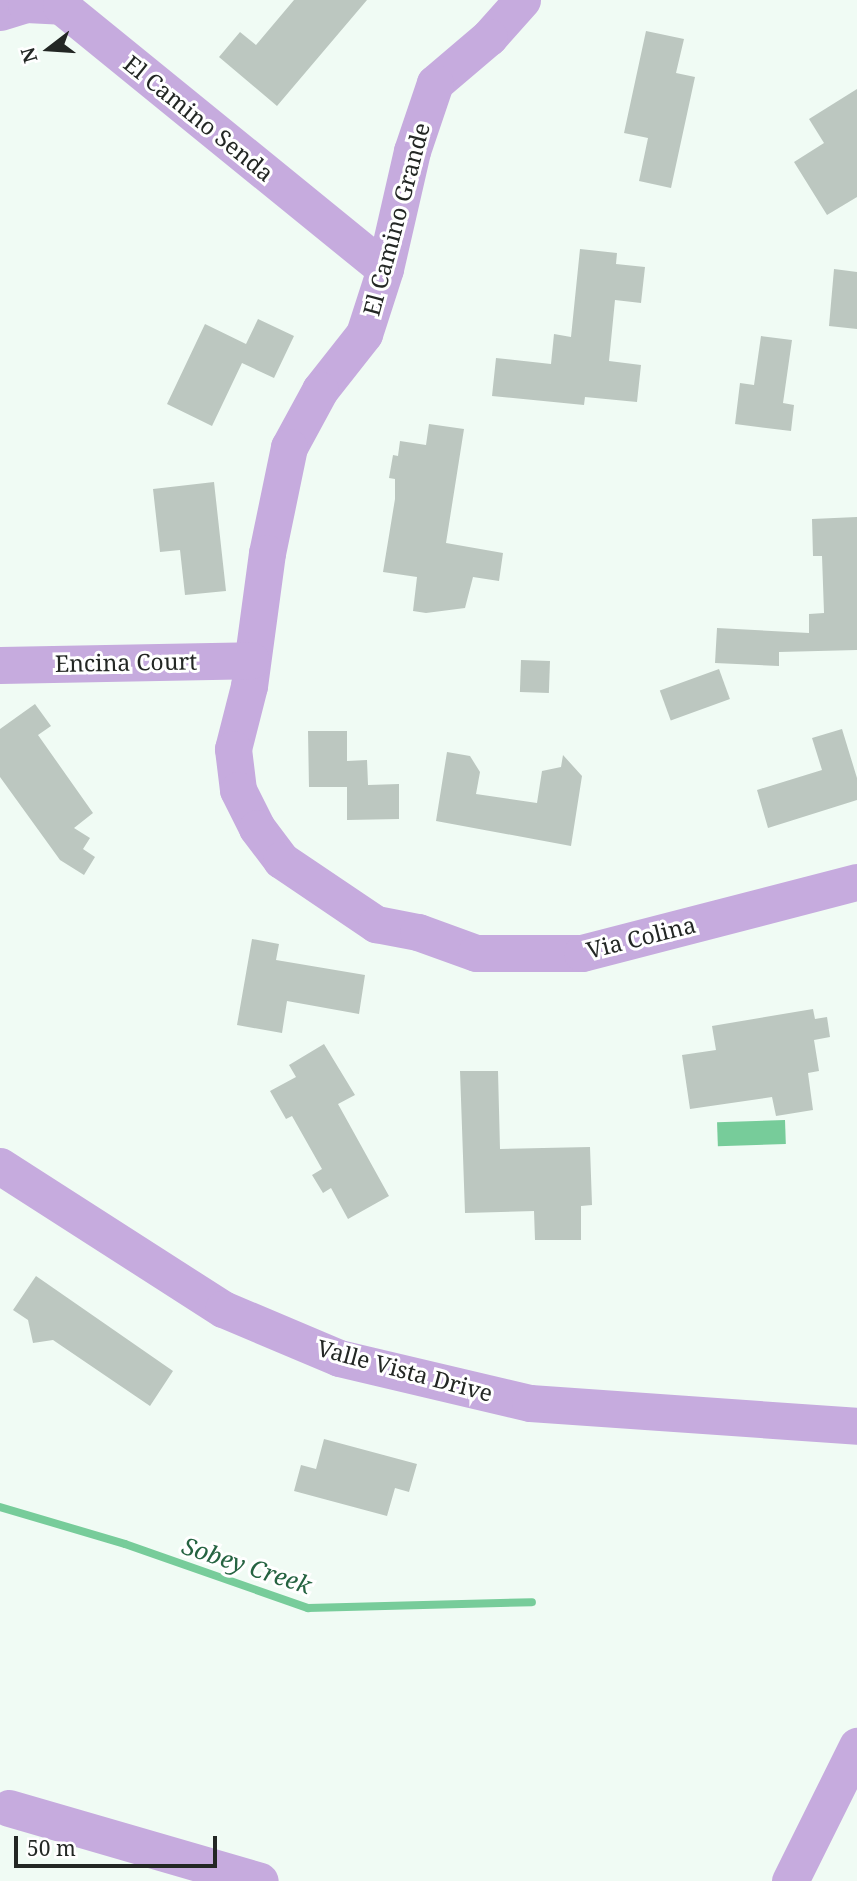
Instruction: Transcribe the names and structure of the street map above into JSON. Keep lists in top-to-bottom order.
{
  "streets": {
    "street": [
      "El Camino Senda",
      "El Camino Grande",
      "Encina Court",
      "Via Colina",
      "Valle Vista Drive"
    ]
  },
  "crossings": [
    ["El Camino Senda", "El Camino Grande"],
    ["El Camino Grande", "Encina Court"],
    ["El Camino Grande", "Via Colina"],
    ["Encina Court", "Via Colina"]
  ],
  "water": ["Sobey Creek"],
  "scale_bar": "50 m",
  "north": "left"
}
